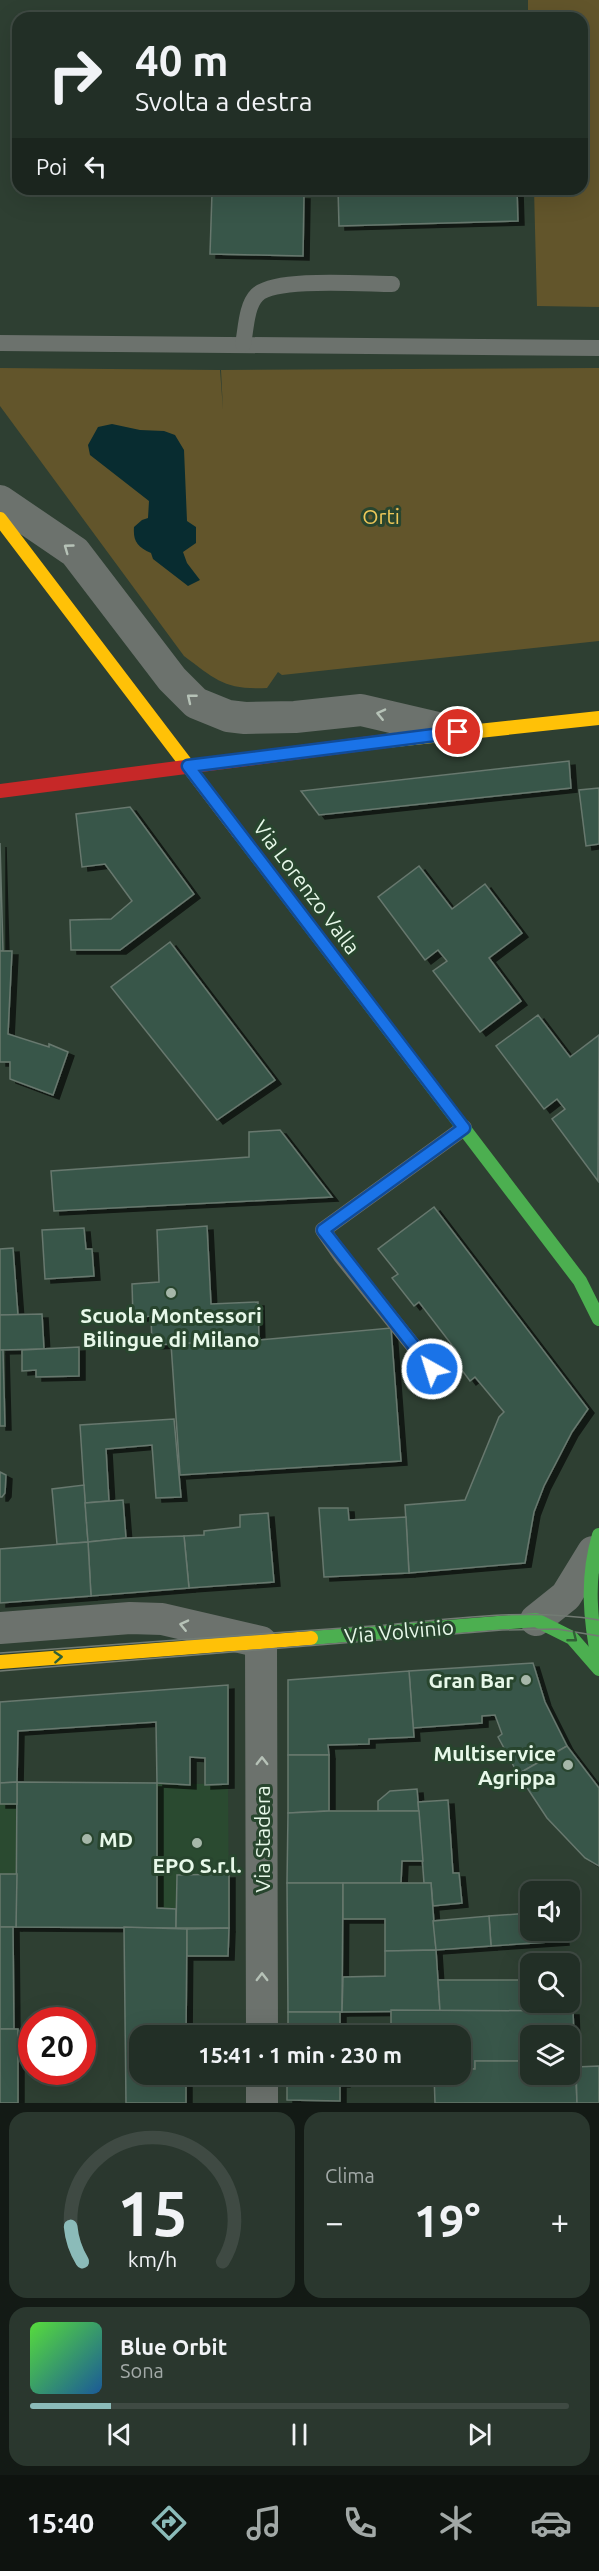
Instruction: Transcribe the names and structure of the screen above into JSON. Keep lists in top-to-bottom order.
{
  "streets": {
    "street": ["Via Lorenzo Valla", "Via Volvinio", "Via Stadera"]
  },
  "crossings": [
    ["Via Volvinio", "Via Stadera"]
  ],
  "one_way": ["Via Stadera"],
  "parks": ["Orti"],
  "places": [
    "Scuola Montessori Bilingue di Milano",
    "Gran Bar",
    "Multiservice Agrippa",
    "MD",
    "EPO S.r.l."
  ],
  "page": {
    "turn": ["40 m", "Svolta a destra"],
    "then": "Poi",
    "limit": "20",
    "trip": "15:41 · 1 min · 230 m",
    "tile": "Clima",
    "heat": ["−", "19°", "+"],
    "song": ["Blue Orbit", "Sona"],
    "tabs": "15:40",
    "gauge": ["15", "km/h"]
  }
}
